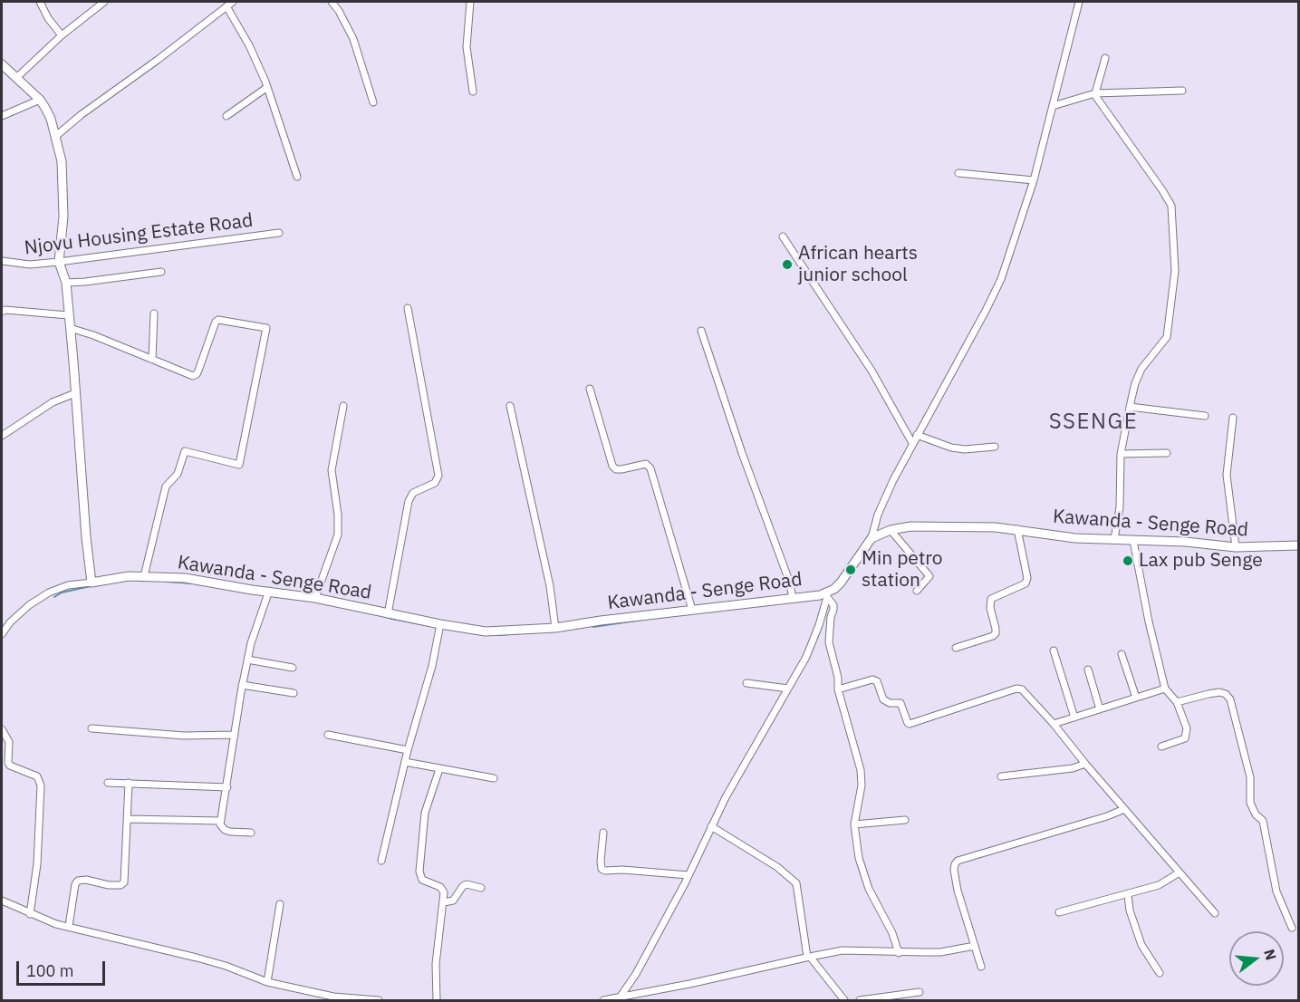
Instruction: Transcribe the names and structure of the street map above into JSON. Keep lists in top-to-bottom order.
{
  "streets": {
    "street": ["Njovu Housing Estate Road", "Kawanda - Senge Road"]
  },
  "districts": ["SSENGE"],
  "places": ["African hearts junior school", "Lax pub Senge", "Min petro station"],
  "scale_bar": "100 m",
  "north": "right"
}
